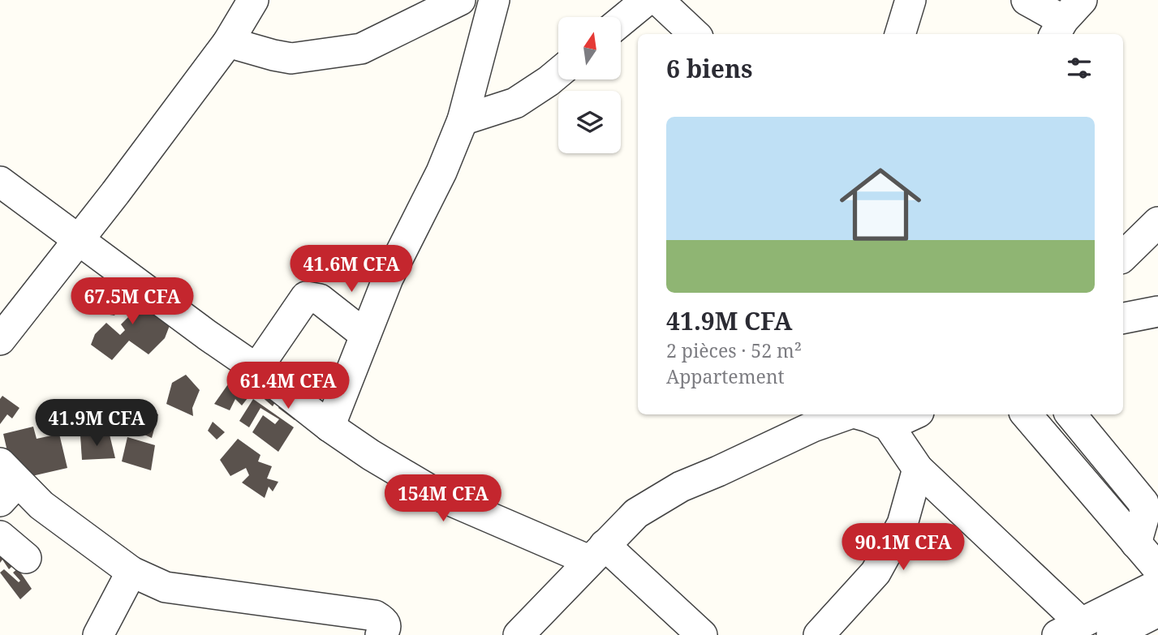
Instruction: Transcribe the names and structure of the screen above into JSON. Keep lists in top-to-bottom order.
{
  "north": "top",
  "page": {
    "heading": "6 biens",
    "list": [
      {
        "name": "41.9M CFA",
        "note": "2 pièces · 52 m² · Appartement"
      }
    ],
    "price": [
      "41.6M CFA",
      "67.5M CFA",
      "61.4M CFA",
      "41.9M CFA",
      "154M CFA",
      "90.1M CFA"
    ]
  }
}
